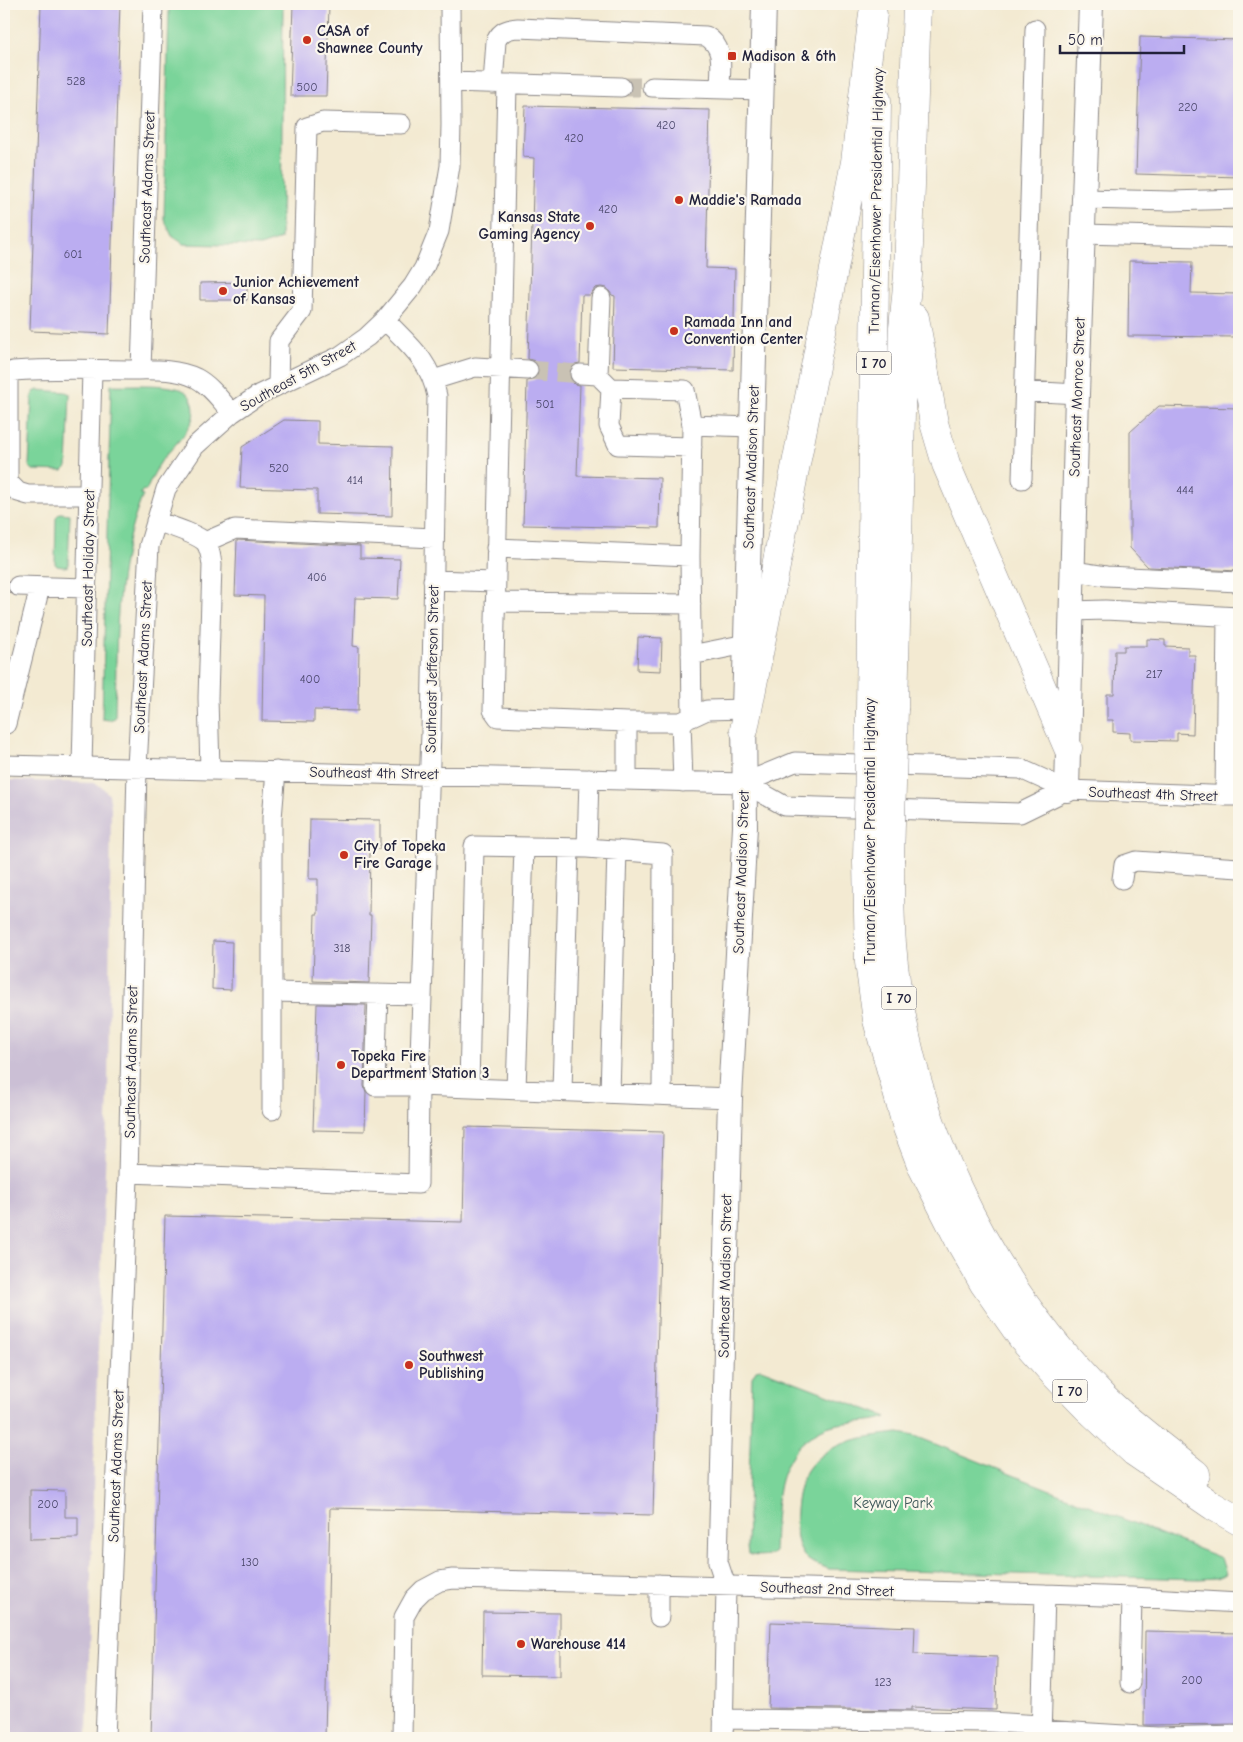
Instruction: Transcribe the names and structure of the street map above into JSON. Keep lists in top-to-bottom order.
{
  "streets": {
    "highway": ["Truman/Eisenhower Presidential Highway", "I 70"],
    "main road": ["Southeast Monroe Street", "Southeast Madison Street"],
    "street": [
      "Southeast Adams Street",
      "Southeast 5th Street",
      "Southeast Holiday Street",
      "Southeast Jefferson Street",
      "Southeast 4th Street",
      "Southeast 2nd Street"
    ]
  },
  "crossings": [
    ["Southeast Adams Street", "Southeast 5th Street"],
    ["Southeast Adams Street", "Southeast Jefferson Street"],
    ["Southeast Adams Street", "Southeast 4th Street"],
    ["Southeast 5th Street", "Southeast Holiday Street"],
    ["Southeast Monroe Street", "Southeast 4th Street"],
    ["Southeast Madison Street", "Southeast 4th Street"],
    ["Southeast Madison Street", "Southeast 2nd Street"],
    ["Southeast Holiday Street", "Southeast 4th Street"],
    ["Southeast Jefferson Street", "Southeast 4th Street"]
  ],
  "parks": ["Keyway Park"],
  "places": {
    "other": [
      "CASA of Shawnee County",
      "Maddie's Ramada",
      "Kansas State Gaming Agency",
      "Junior Achievement of Kansas",
      "Ramada Inn and Convention Center",
      "City of Topeka Fire Garage",
      "Topeka Fire Department Station 3",
      "Southwest Publishing",
      "Warehouse 414"
    ],
    "transit": ["Madison & 6th"]
  },
  "house_numbers": [
    "528",
    "500",
    "220",
    "420",
    "420",
    "420",
    "601",
    "501",
    "520",
    "414",
    "444",
    "406",
    "217",
    "400",
    "318",
    "200",
    "130",
    "200",
    "123"
  ],
  "scale_bar": "50 m"
}
